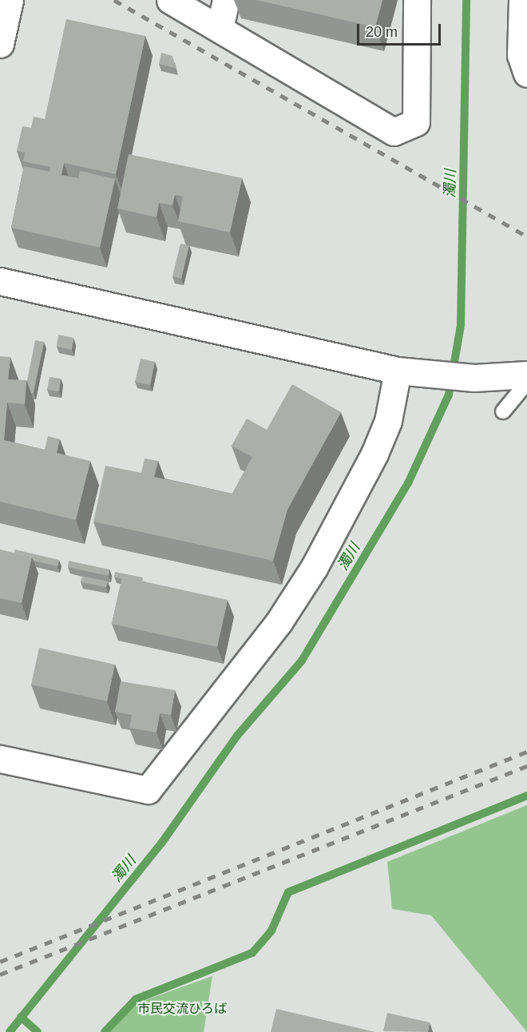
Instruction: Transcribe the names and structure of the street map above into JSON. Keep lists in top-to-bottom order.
{
  "water": ["濁川"],
  "parks": ["市民交流ひろば"],
  "scale_bar": "20 m"
}
